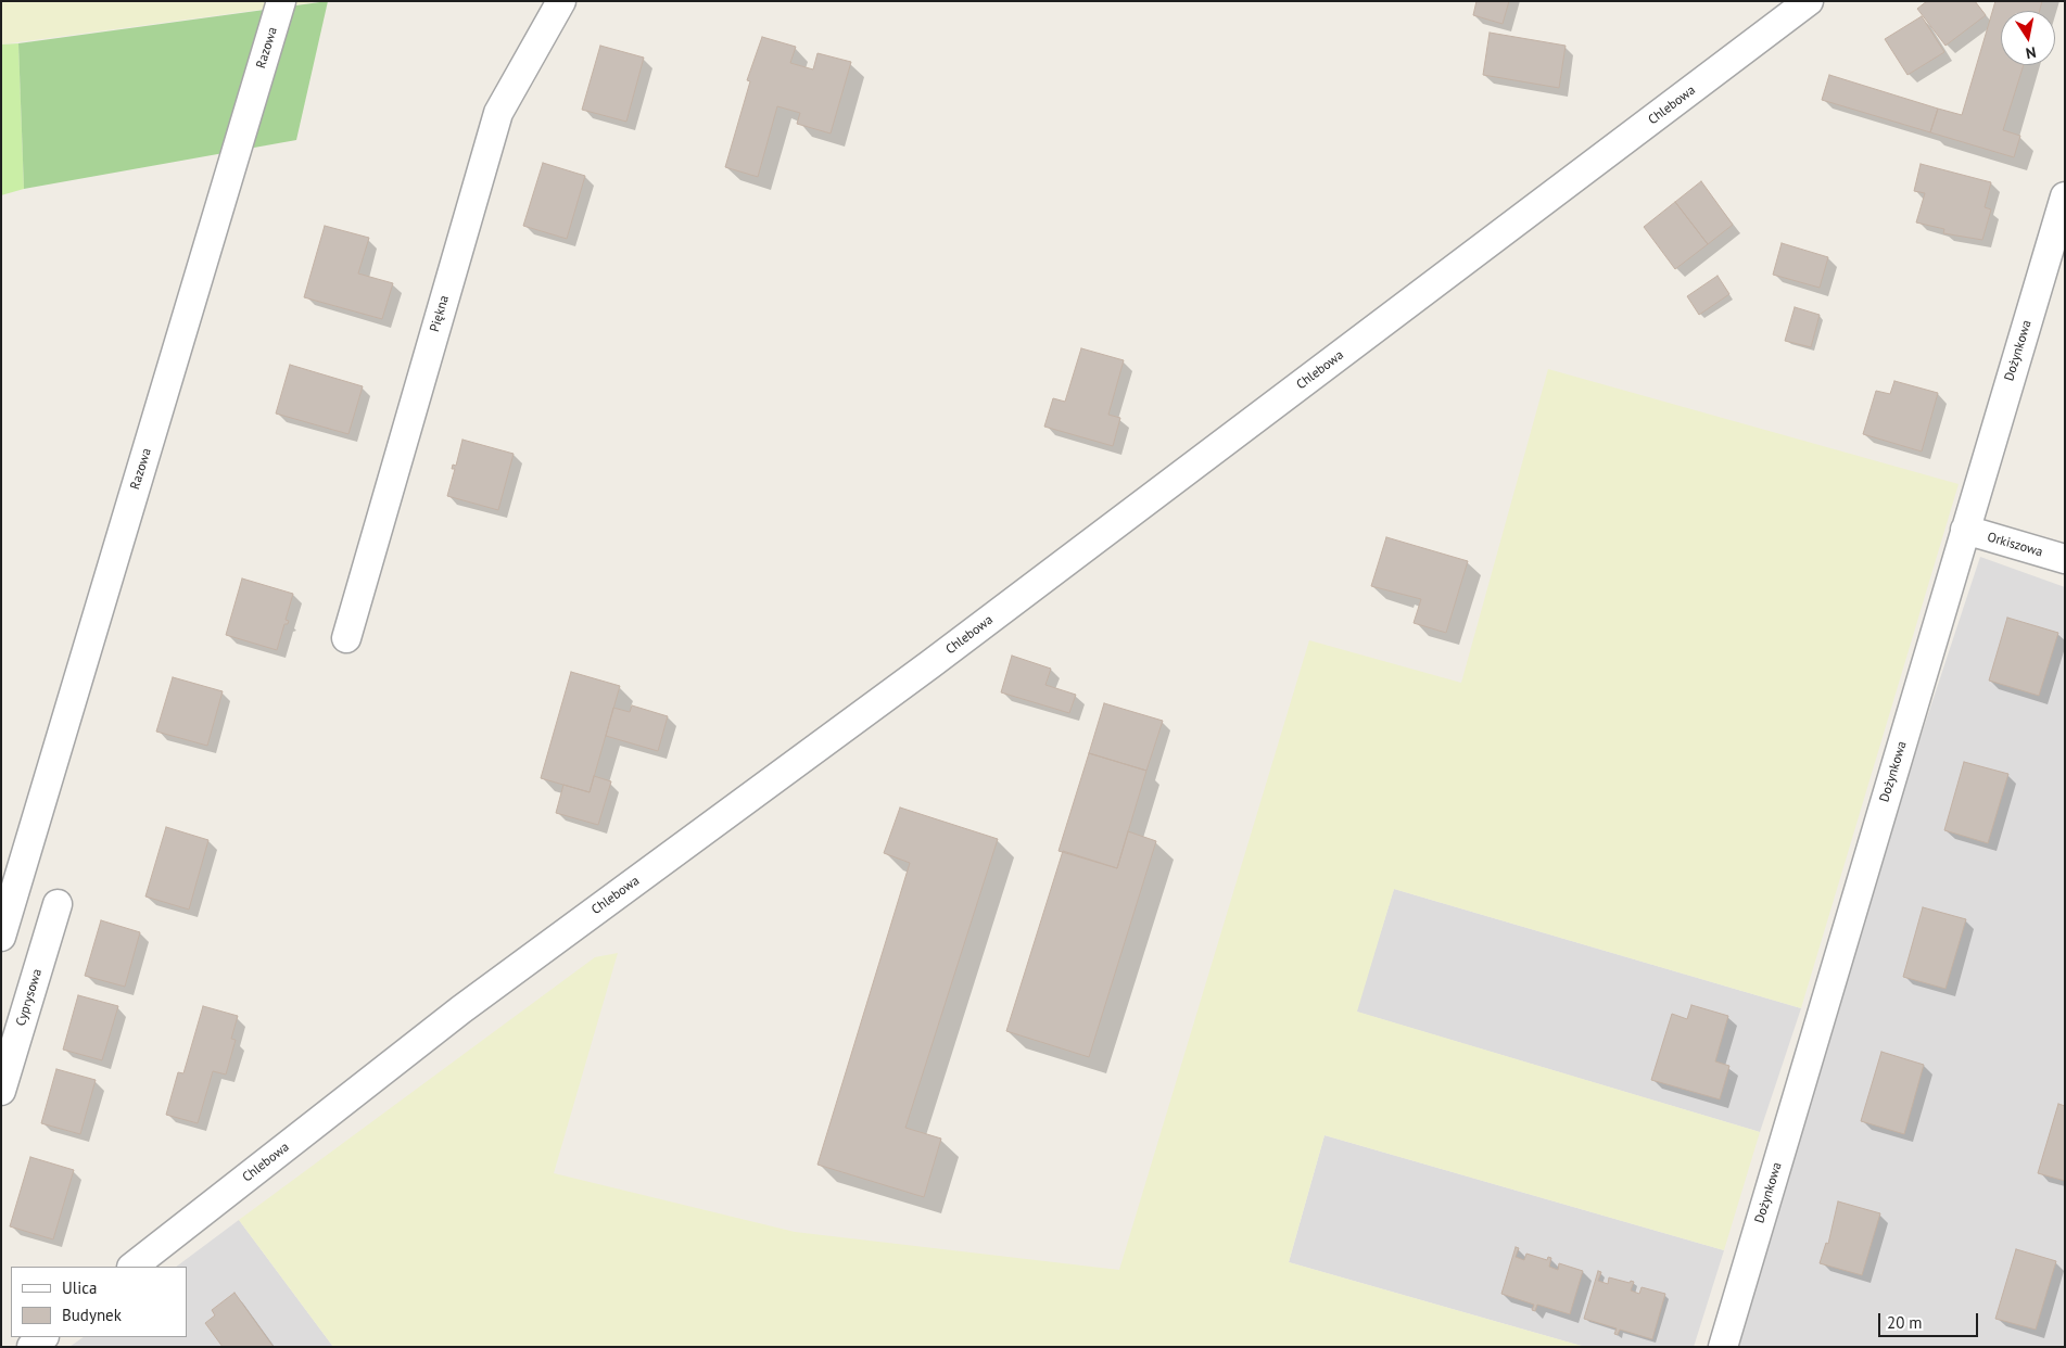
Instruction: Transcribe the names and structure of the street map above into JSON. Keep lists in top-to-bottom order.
{
  "streets": {
    "street": [
      "Razowa",
      "Chlebowa",
      "Piękna",
      "Dożynkowa",
      "Orkiszowa",
      "Cyprysowa"
    ]
  },
  "crossings": [
    ["Dożynkowa", "Orkiszowa"]
  ],
  "legend": ["Ulica", "Budynek"],
  "scale_bar": "20 m",
  "north": "bottom"
}
